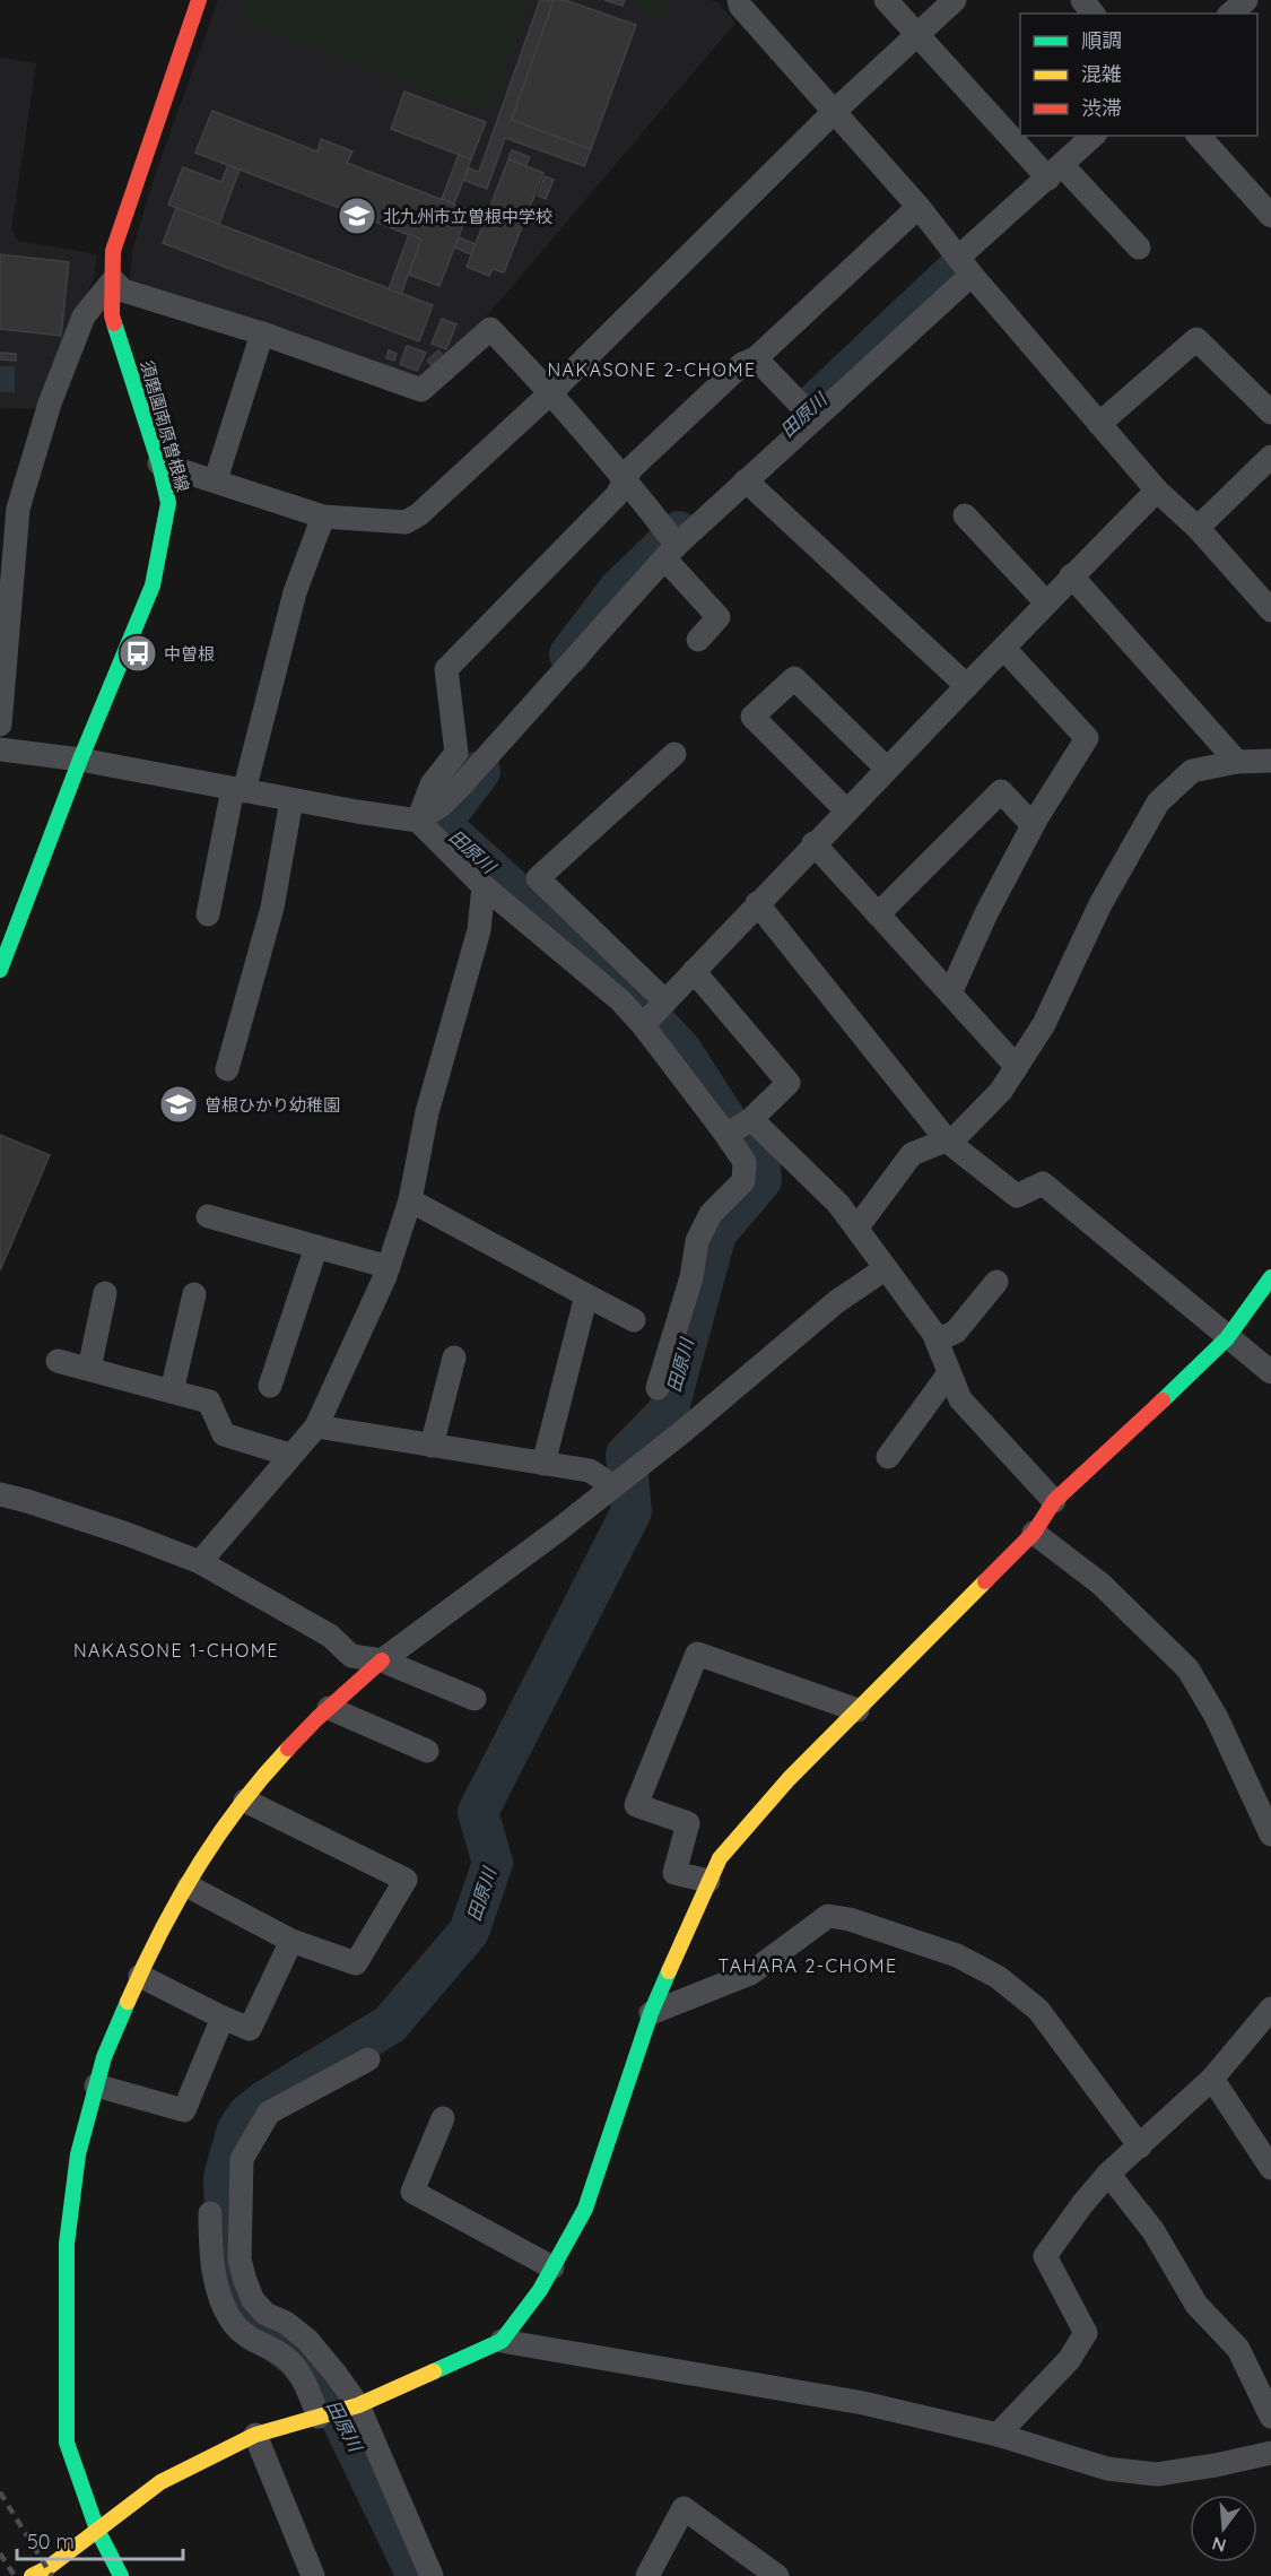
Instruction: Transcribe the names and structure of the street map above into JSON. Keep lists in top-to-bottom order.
{
  "streets": {
    "street": ["須磨園南原曽根線"]
  },
  "districts": ["NAKASONE 2-CHOME", "NAKASONE 1-CHOME", "TAHARA 2-CHOME"],
  "water": ["田原川"],
  "places": {
    "school or university": ["北九州市立曽根中学校", "曽根ひかり幼稚園"],
    "bus stop": ["中曽根"]
  },
  "legend": ["順調", "混雑", "渋滞"],
  "scale_bar": "50 m",
  "north": "bottom"
}
